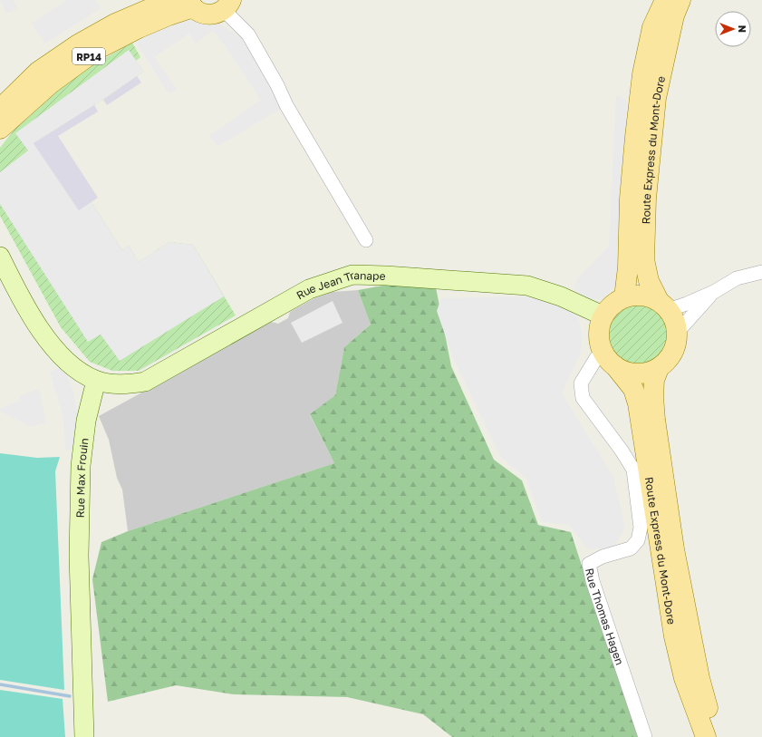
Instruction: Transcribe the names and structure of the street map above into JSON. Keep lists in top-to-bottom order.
{
  "streets": {
    "main road": [
      "RP14",
      "Route Express du Mont-Dore",
      "Rue Jean Tranape",
      "Rue Max Frouin"
    ],
    "street": ["Rue Thomas Hagen"]
  },
  "crossings": [
    ["Route Express du Mont-Dore", "Rue Jean Tranape"],
    ["Route Express du Mont-Dore", "Rue Thomas Hagen"],
    ["Rue Jean Tranape", "Rue Max Frouin"],
    ["Rue Jean Tranape", "Rue Thomas Hagen"]
  ],
  "north": "right"
}
